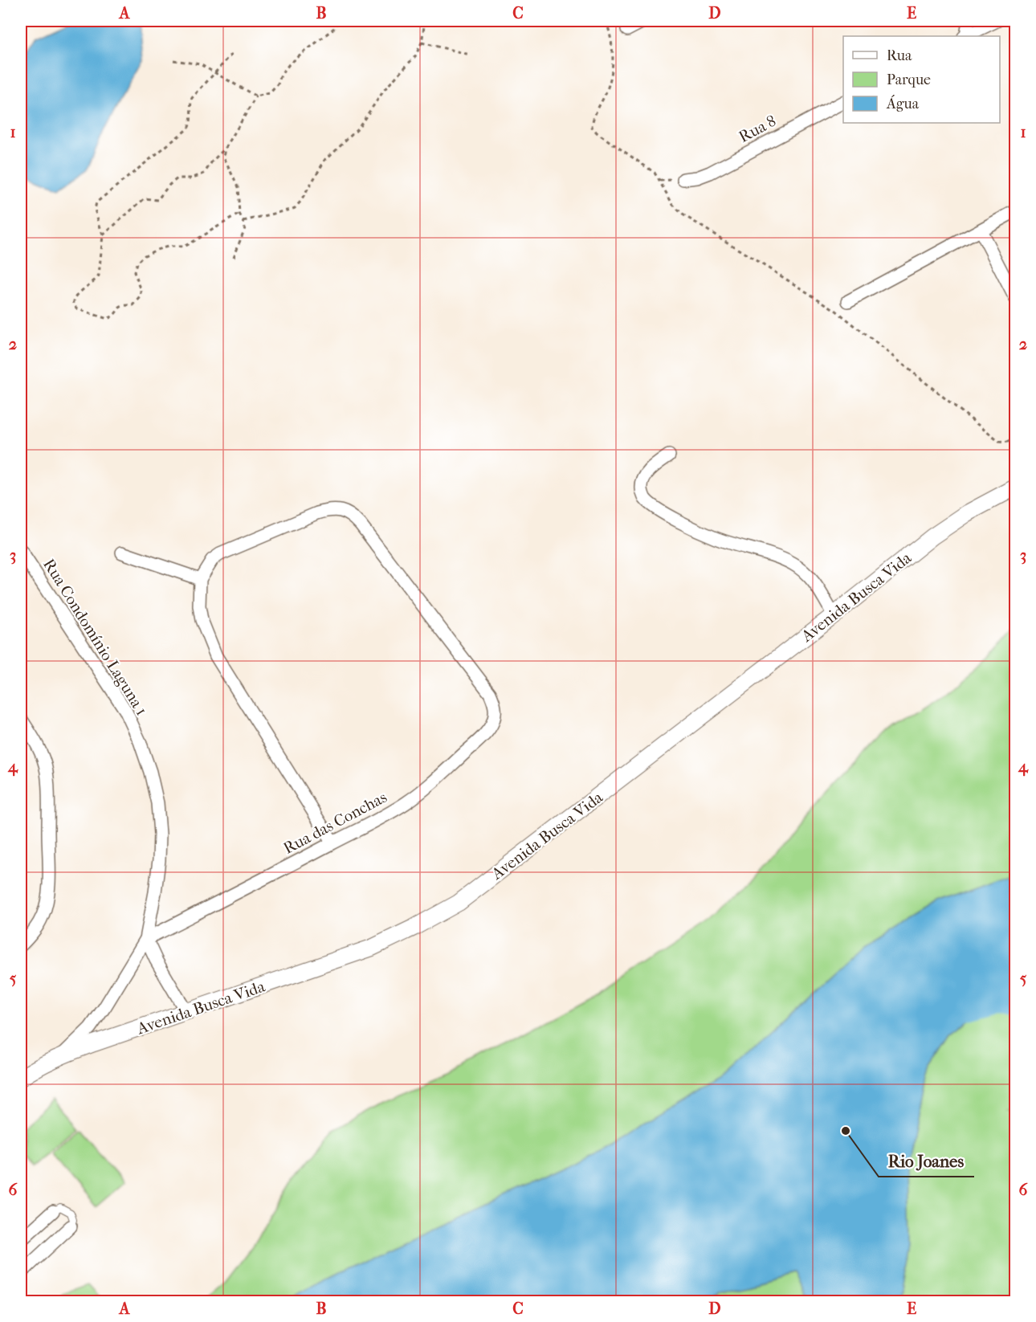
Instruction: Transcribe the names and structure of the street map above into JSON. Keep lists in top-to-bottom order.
{
  "streets": {
    "street": [
      "Rua 8",
      "Avenida Busca Vida",
      "Rua Condomínio Laguna 1",
      "Rua das Conchas"
    ]
  },
  "crossings": [
    ["Avenida Busca Vida", "Rua Condomínio Laguna 1"],
    ["Rua Condomínio Laguna 1", "Rua das Conchas"]
  ],
  "places": ["Rio Joanes"],
  "legend": ["Rua", "Parque", "Água"],
  "grid": {
    "columns": [
      "A",
      "B",
      "C",
      "D",
      "E"
    ],
    "rows": [
      "1",
      "2",
      "3",
      "4",
      "5",
      "6"
    ]
  }
}
